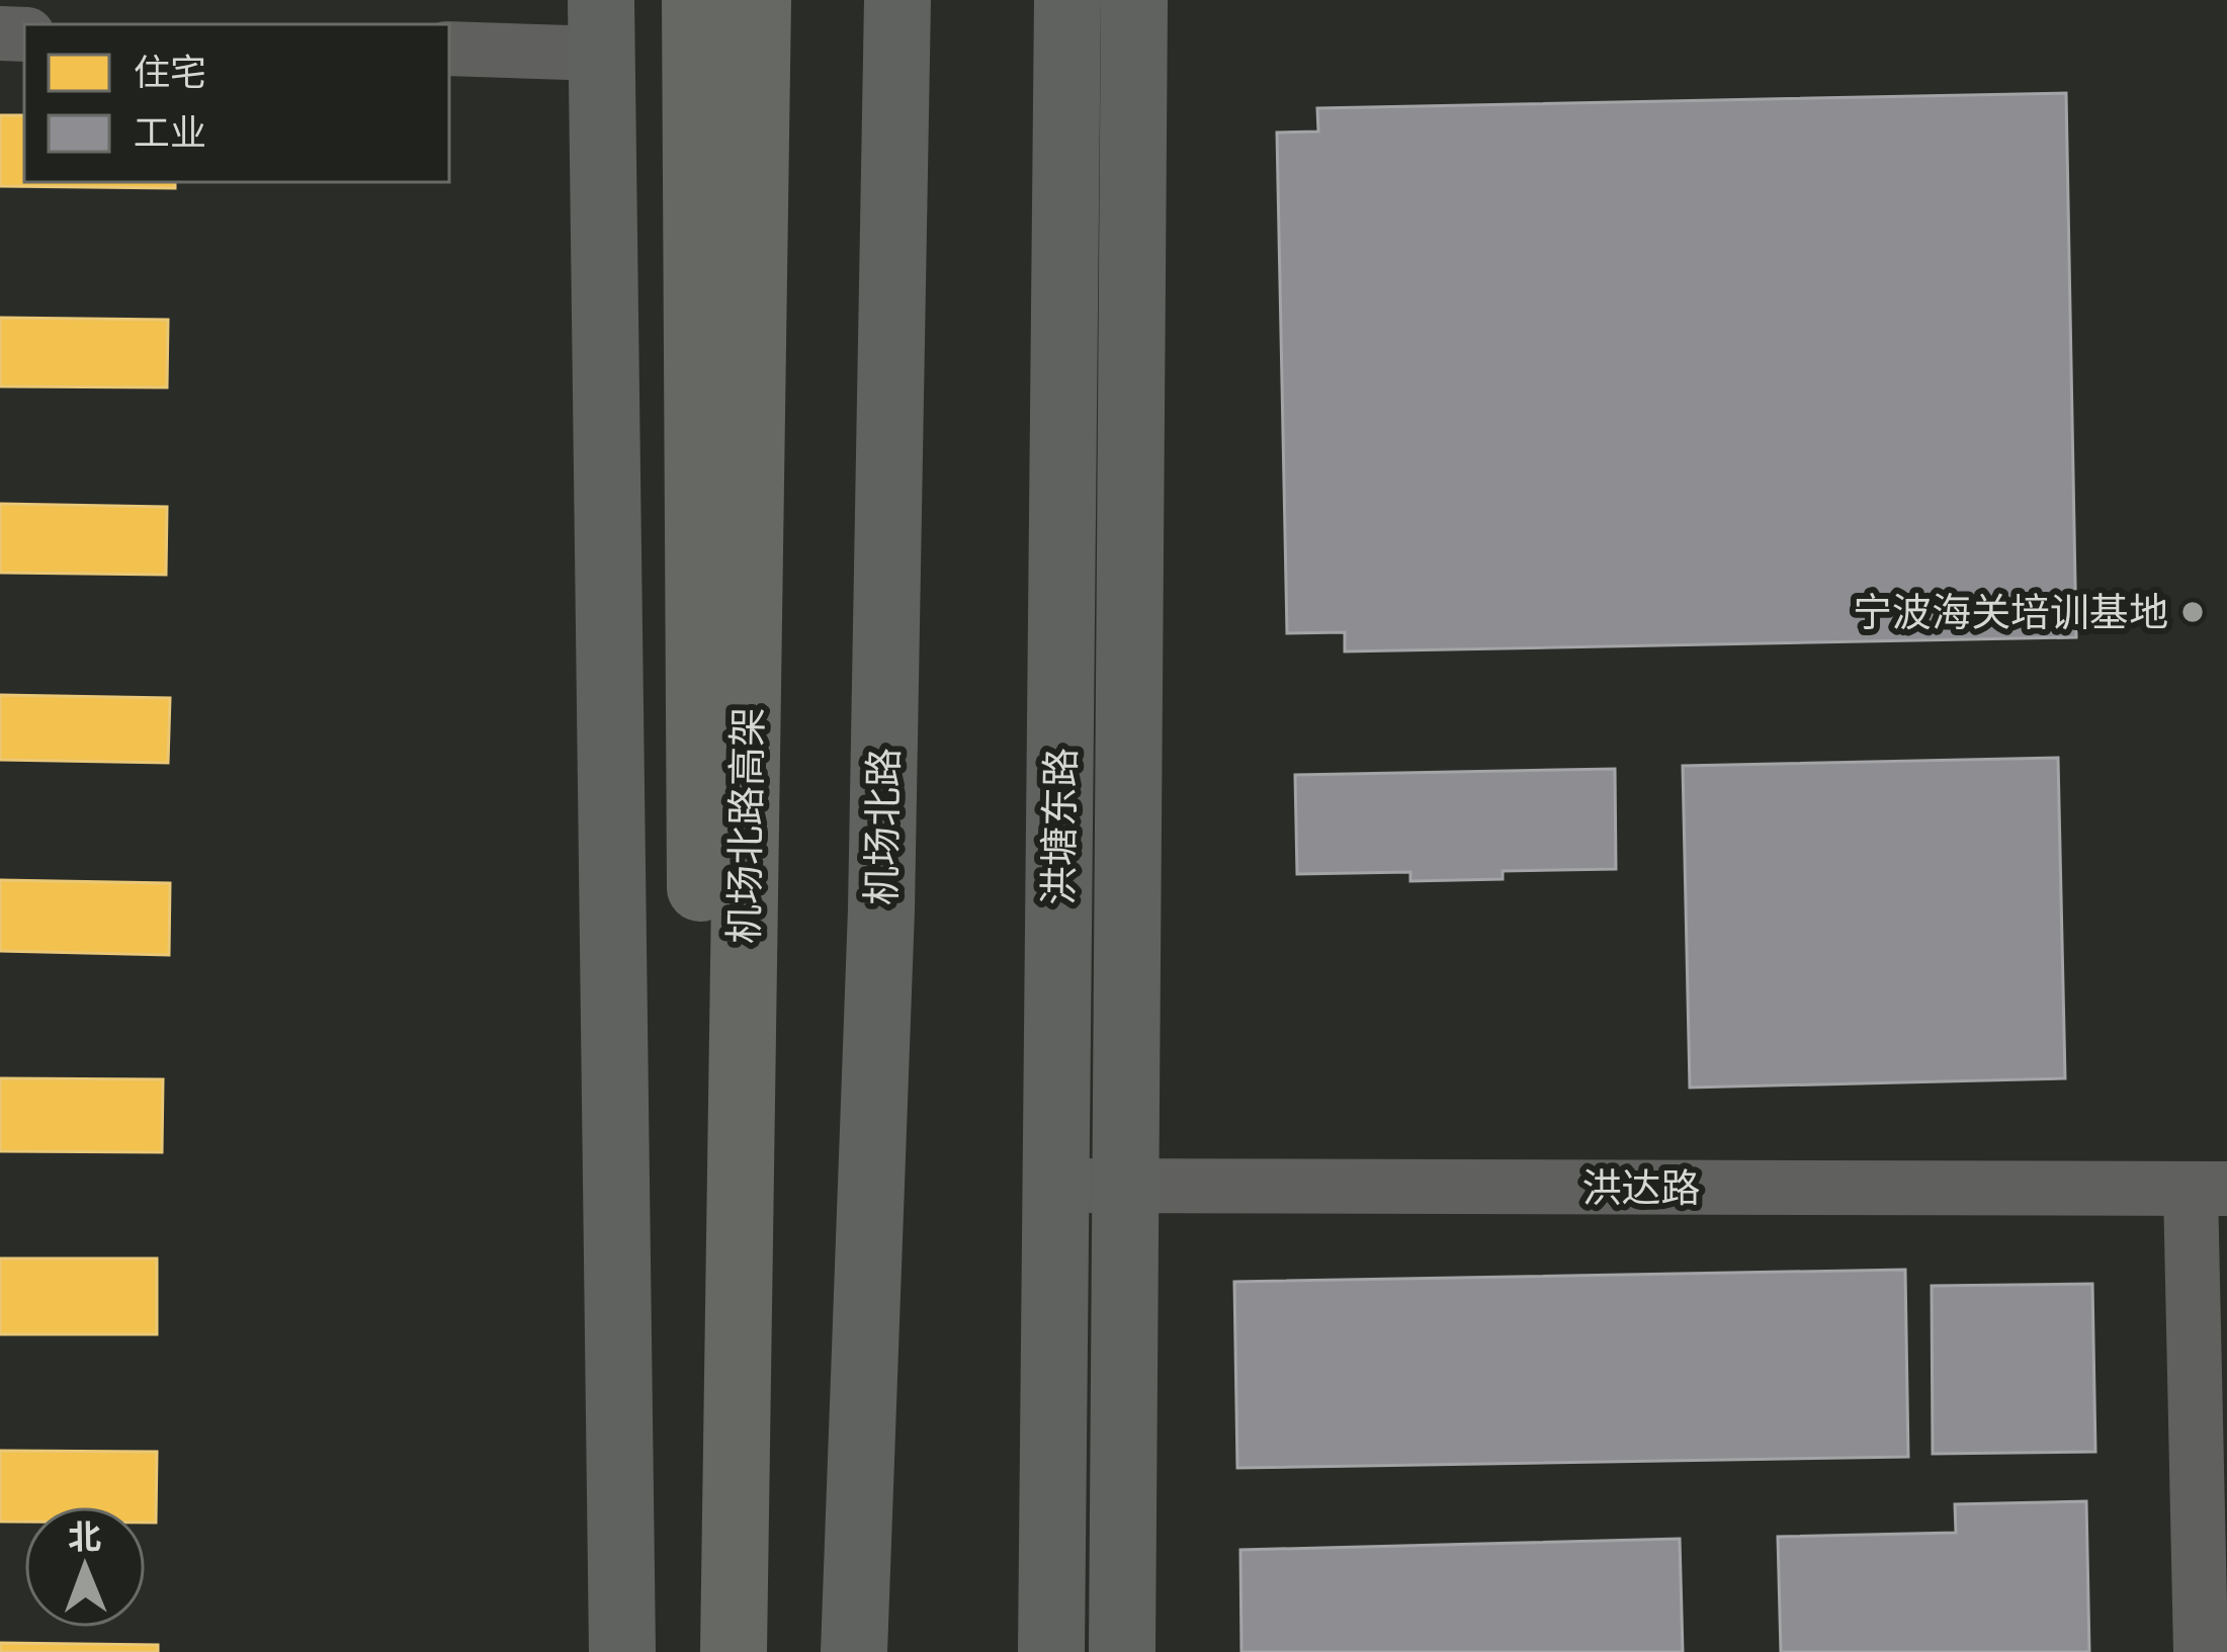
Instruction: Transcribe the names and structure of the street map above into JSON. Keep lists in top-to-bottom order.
{
  "streets": {
    "highway": ["机场北路高架"],
    "main road": ["机场北路", "洪塘东路"],
    "street": ["洪达路"]
  },
  "crossings": [
    ["洪塘东路", "洪达路"]
  ],
  "places": ["宁波海关培训基地"],
  "legend": ["住宅", "工业"],
  "north": "top"
}
